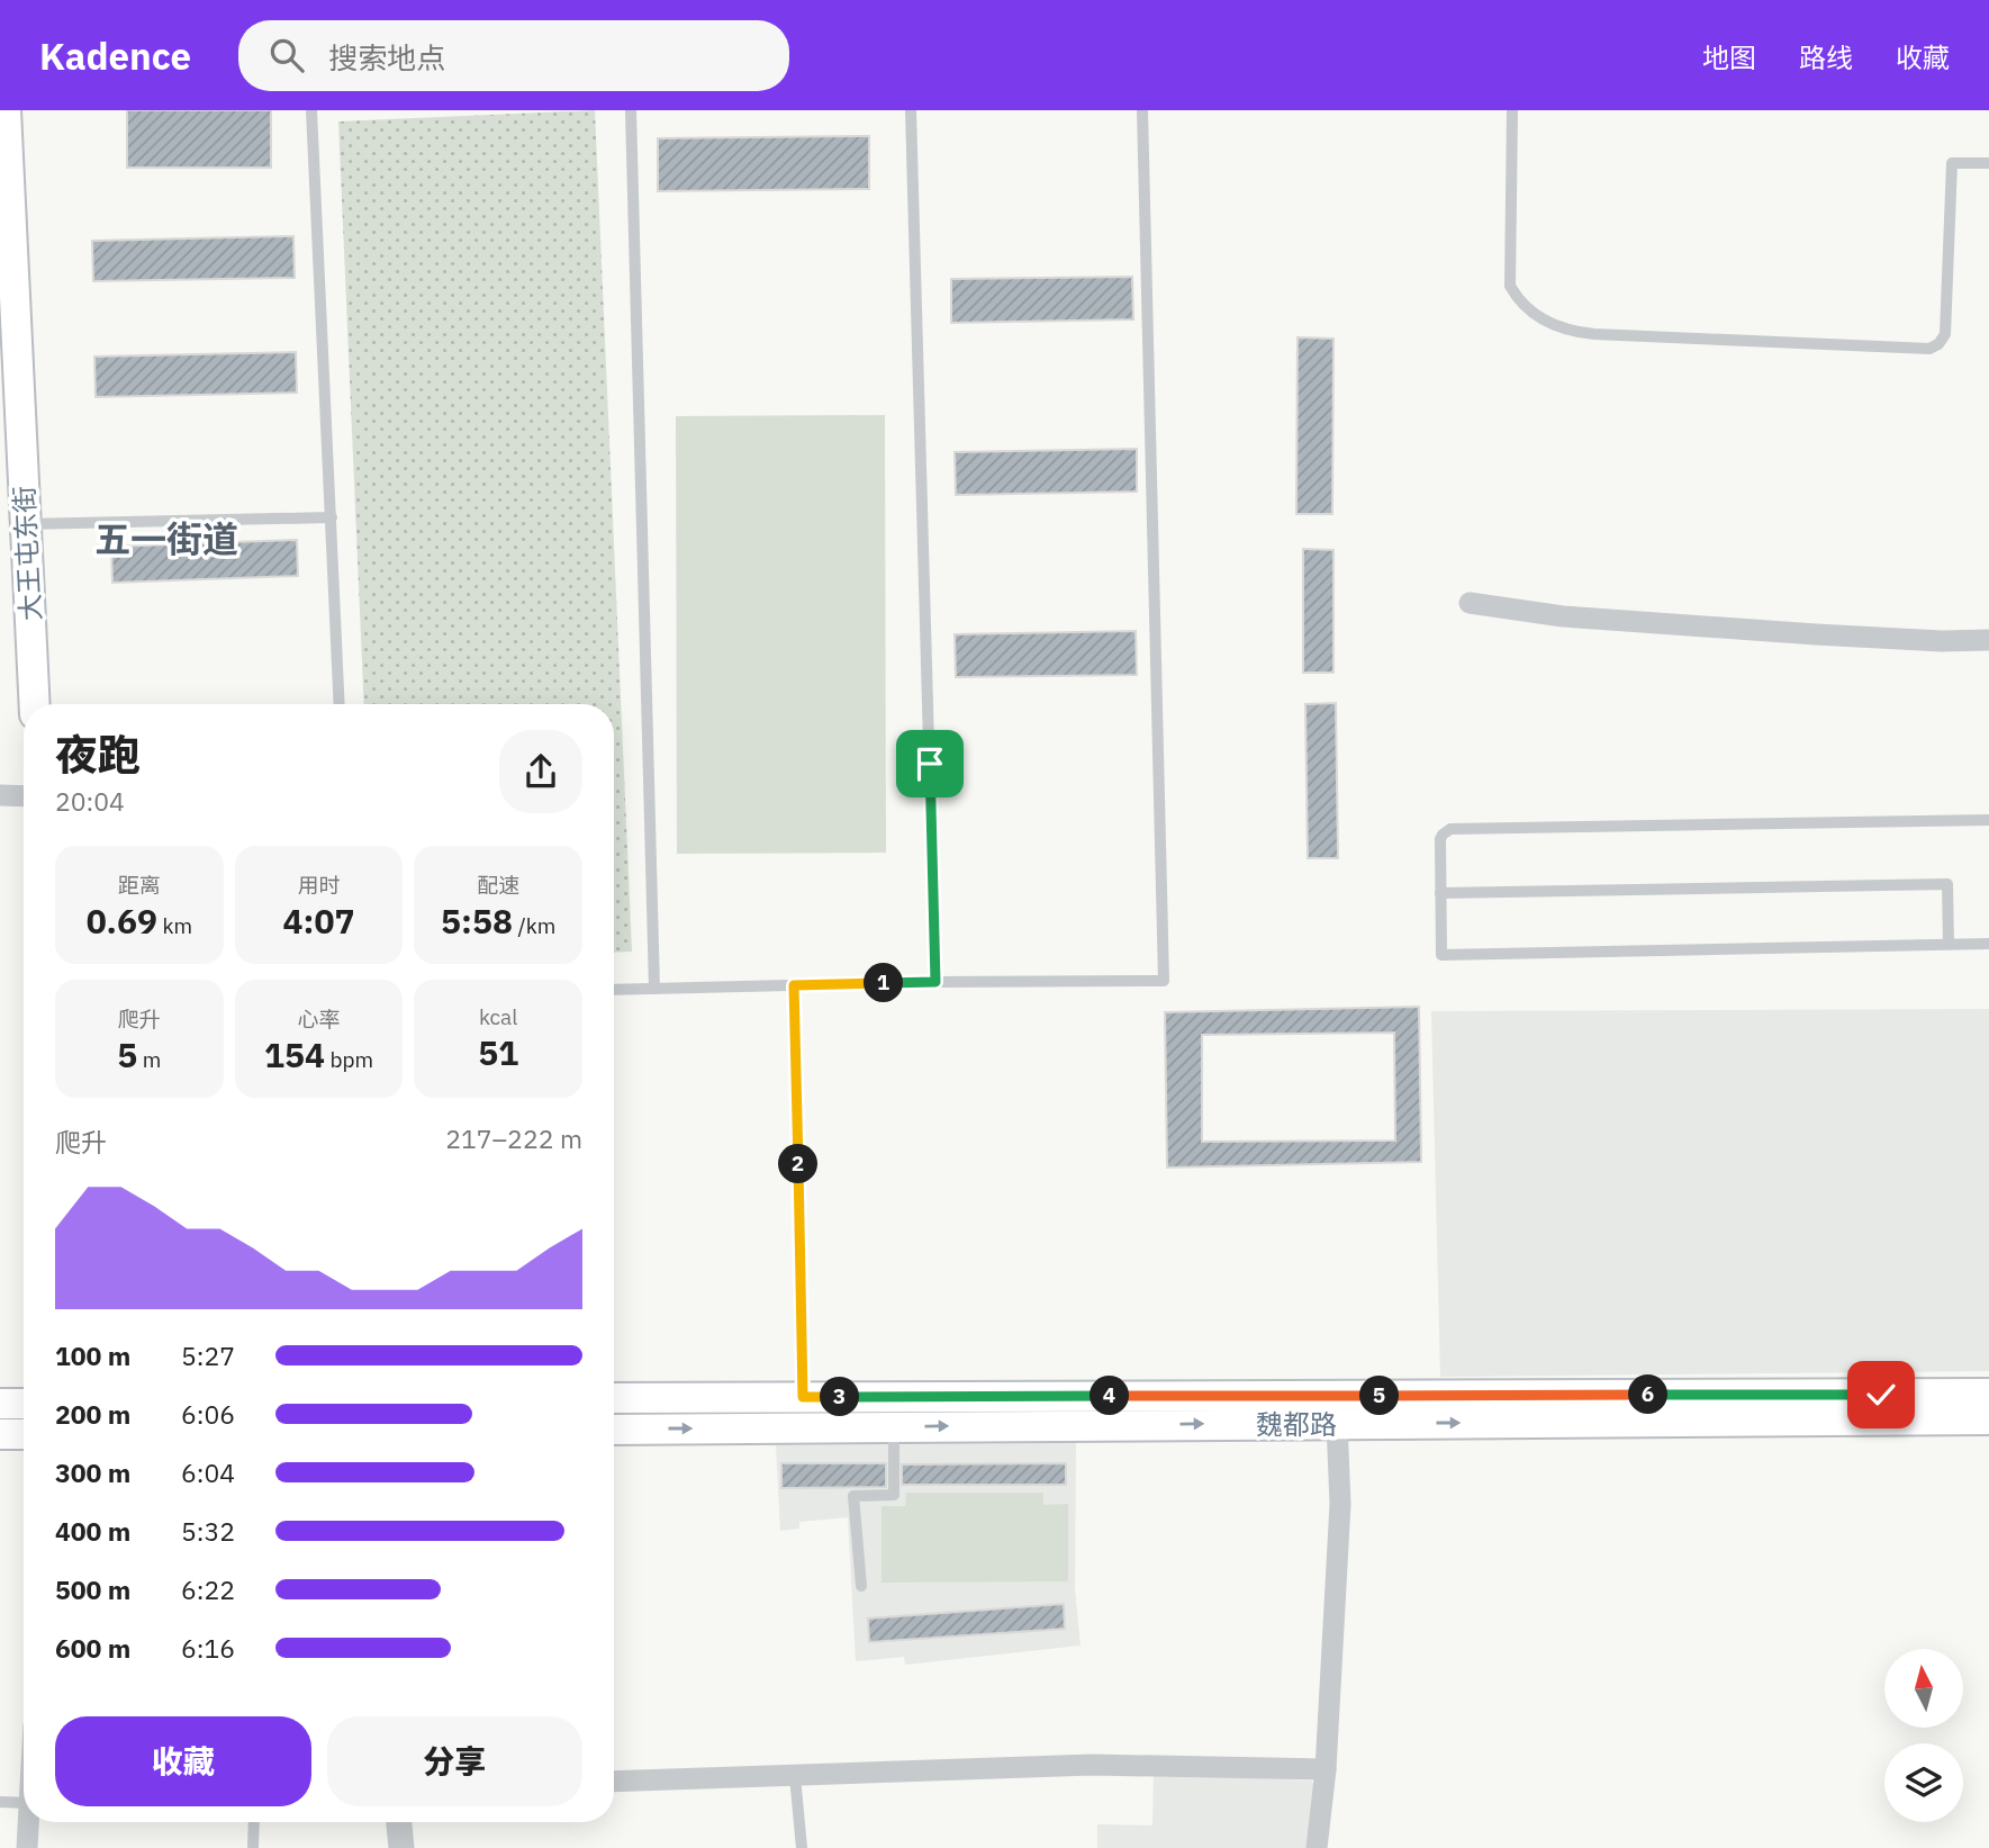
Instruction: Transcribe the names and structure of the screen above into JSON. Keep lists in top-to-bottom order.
{
  "streets": {
    "main road": ["大王屯东街", "魏都路"]
  },
  "districts": ["五一街道"],
  "north": "top",
  "page": {
    "header": "Kadence",
    "search": "搜索地点",
    "nav": ["地图", "路线", "收藏"],
    "heading": ["夜跑", "20:04"],
    "stats": [
      ["距离", "0.69 km"],
      ["用时", "4:07"],
      ["配速", "5:58 /km"],
      ["爬升", "5 m"],
      ["心率", "154 bpm"],
      ["kcal", "51"]
    ],
    "pins": [
      "1",
      "2",
      "6",
      "4",
      "5",
      "3"
    ],
    "chart": ["爬升", "217–222 m"],
    "list": [
      {
        "name": "100 m",
        "note": "5:27"
      },
      {
        "name": "200 m",
        "note": "6:06"
      },
      {
        "name": "300 m",
        "note": "6:04"
      },
      {
        "name": "400 m",
        "note": "5:32"
      },
      {
        "name": "500 m",
        "note": "6:22"
      },
      {
        "name": "600 m",
        "note": "6:16"
      }
    ],
    "buttons": ["收藏", "分享"]
  }
}
